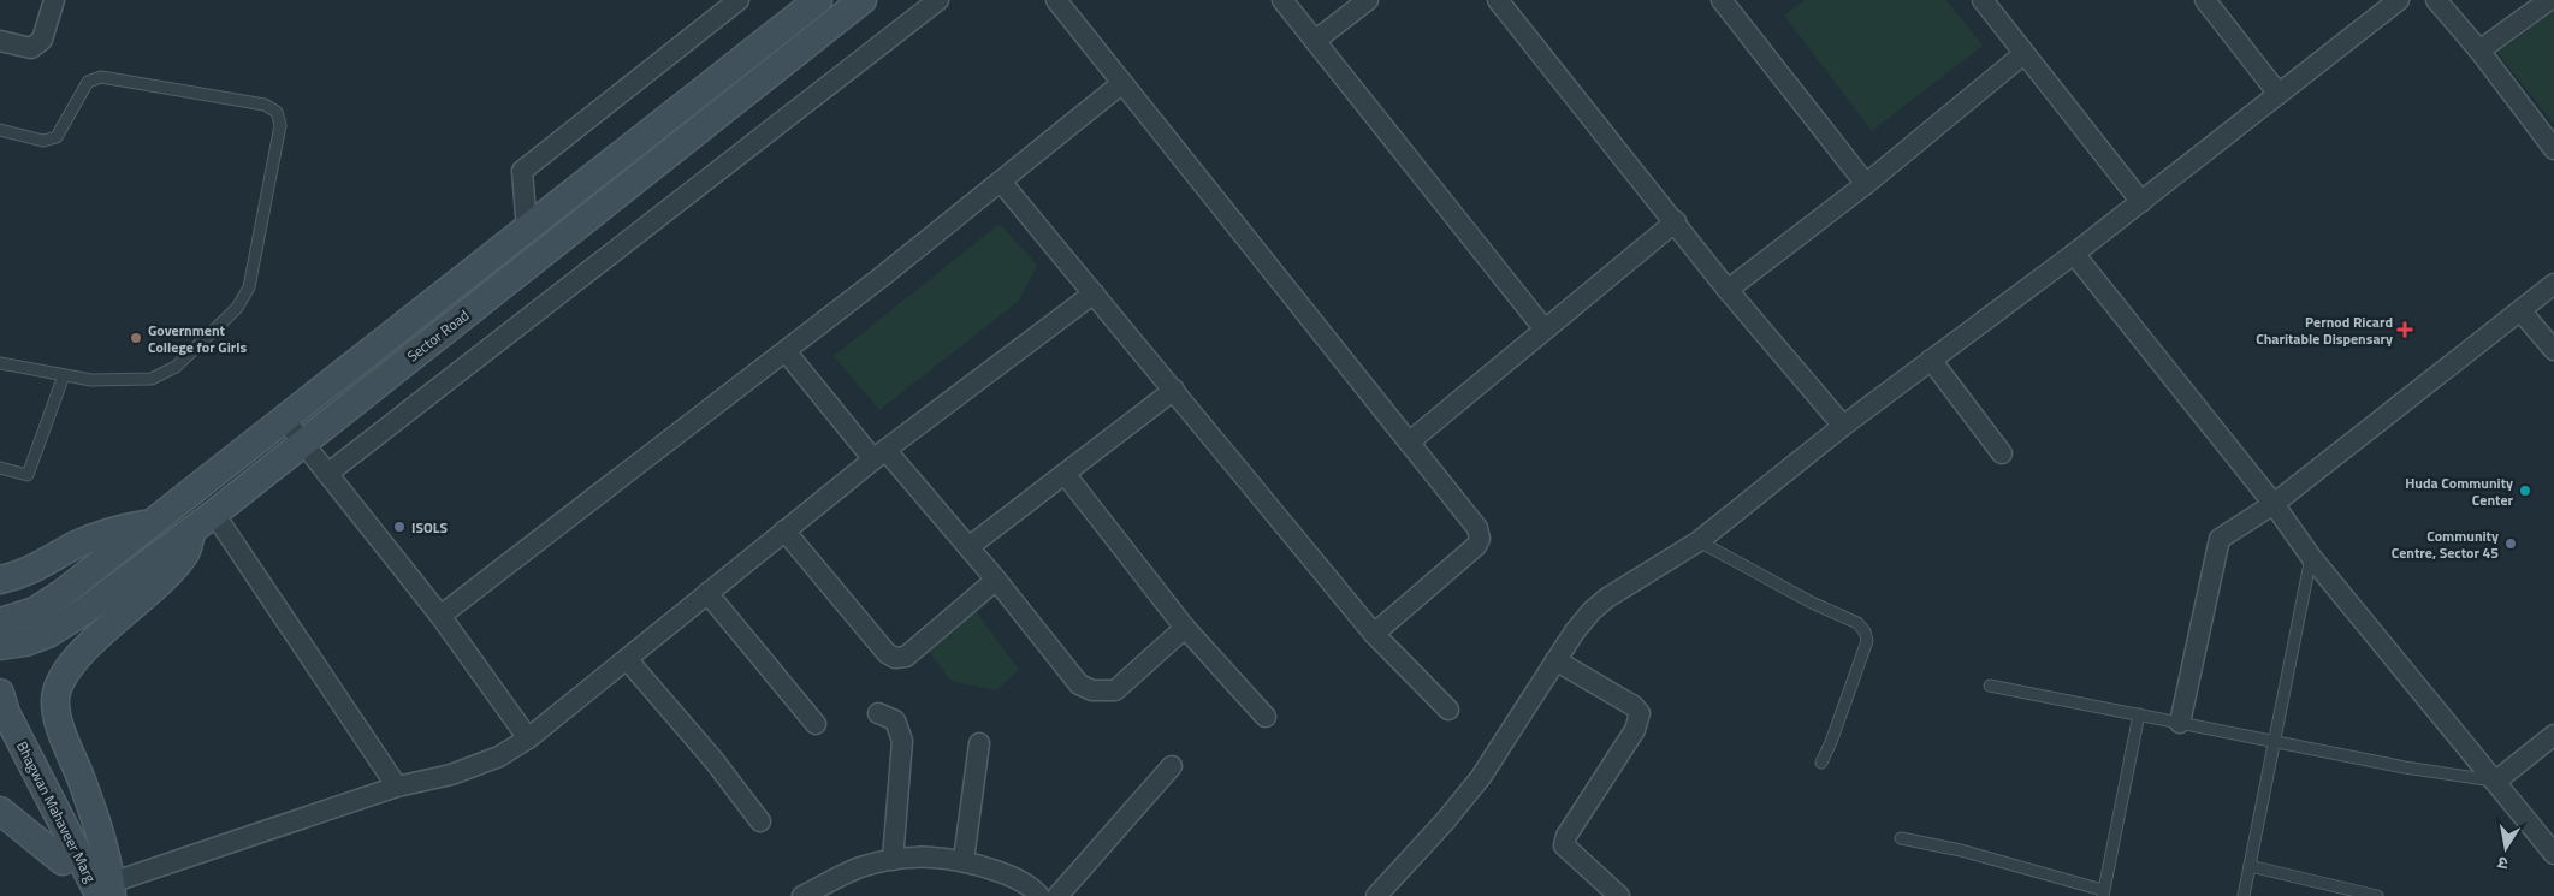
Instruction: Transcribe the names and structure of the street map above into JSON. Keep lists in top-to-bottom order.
{
  "streets": {
    "main road": ["Sector Road", "Bhagwan Mahaveer Marg"]
  },
  "places": {
    "health": ["Pernod Ricard Charitable Dispensary"],
    "other": [
      "Government College for Girls",
      "Huda Community Center",
      "ISOLS",
      "Community Centre, Sector 45"
    ]
  },
  "north": "bottom"
}
